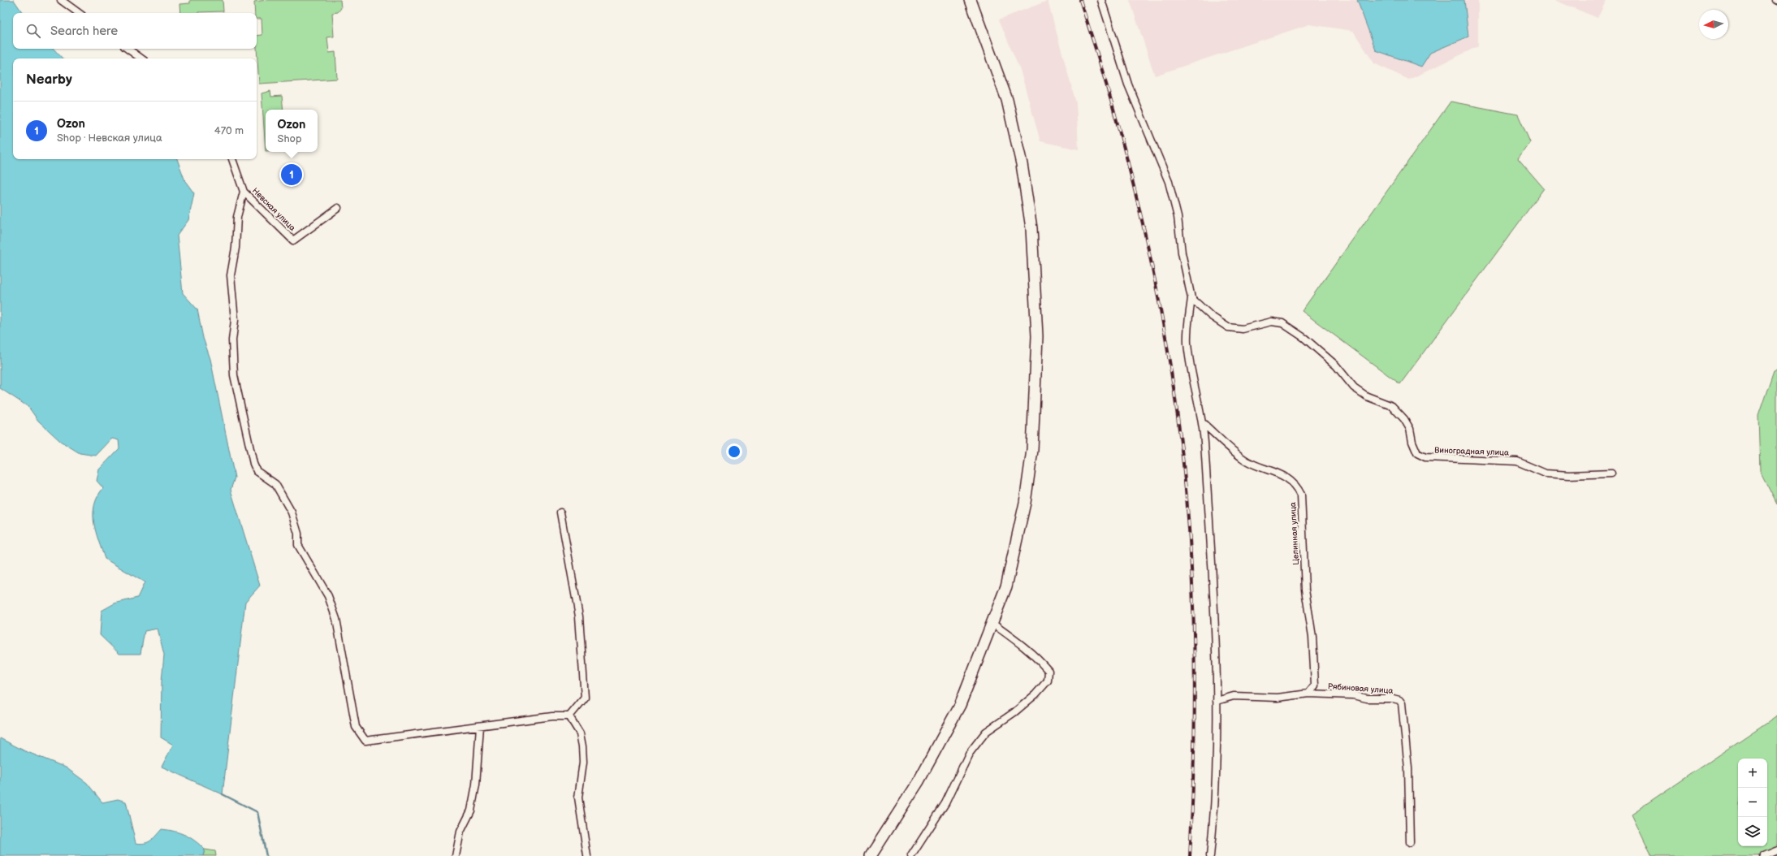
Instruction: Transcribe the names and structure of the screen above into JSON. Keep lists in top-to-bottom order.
{
  "streets": {
    "street": [
      "Невская улица",
      "Виноградная улица",
      "Целинная улица",
      "Рябиновая улица"
    ]
  },
  "crossings": [
    ["Целинная улица", "Рябиновая улица"]
  ],
  "north": "left",
  "page": {
    "search": "Search here",
    "heading": "Nearby",
    "list": [
      {
        "mark": "1",
        "name": "Ozon",
        "note": "Shop · Невская улица",
        "value": "470 m"
      }
    ],
    "popup": ["Ozon", "Shop"],
    "pins": "1",
    "map_buttons": ["+", "−"]
  }
}
